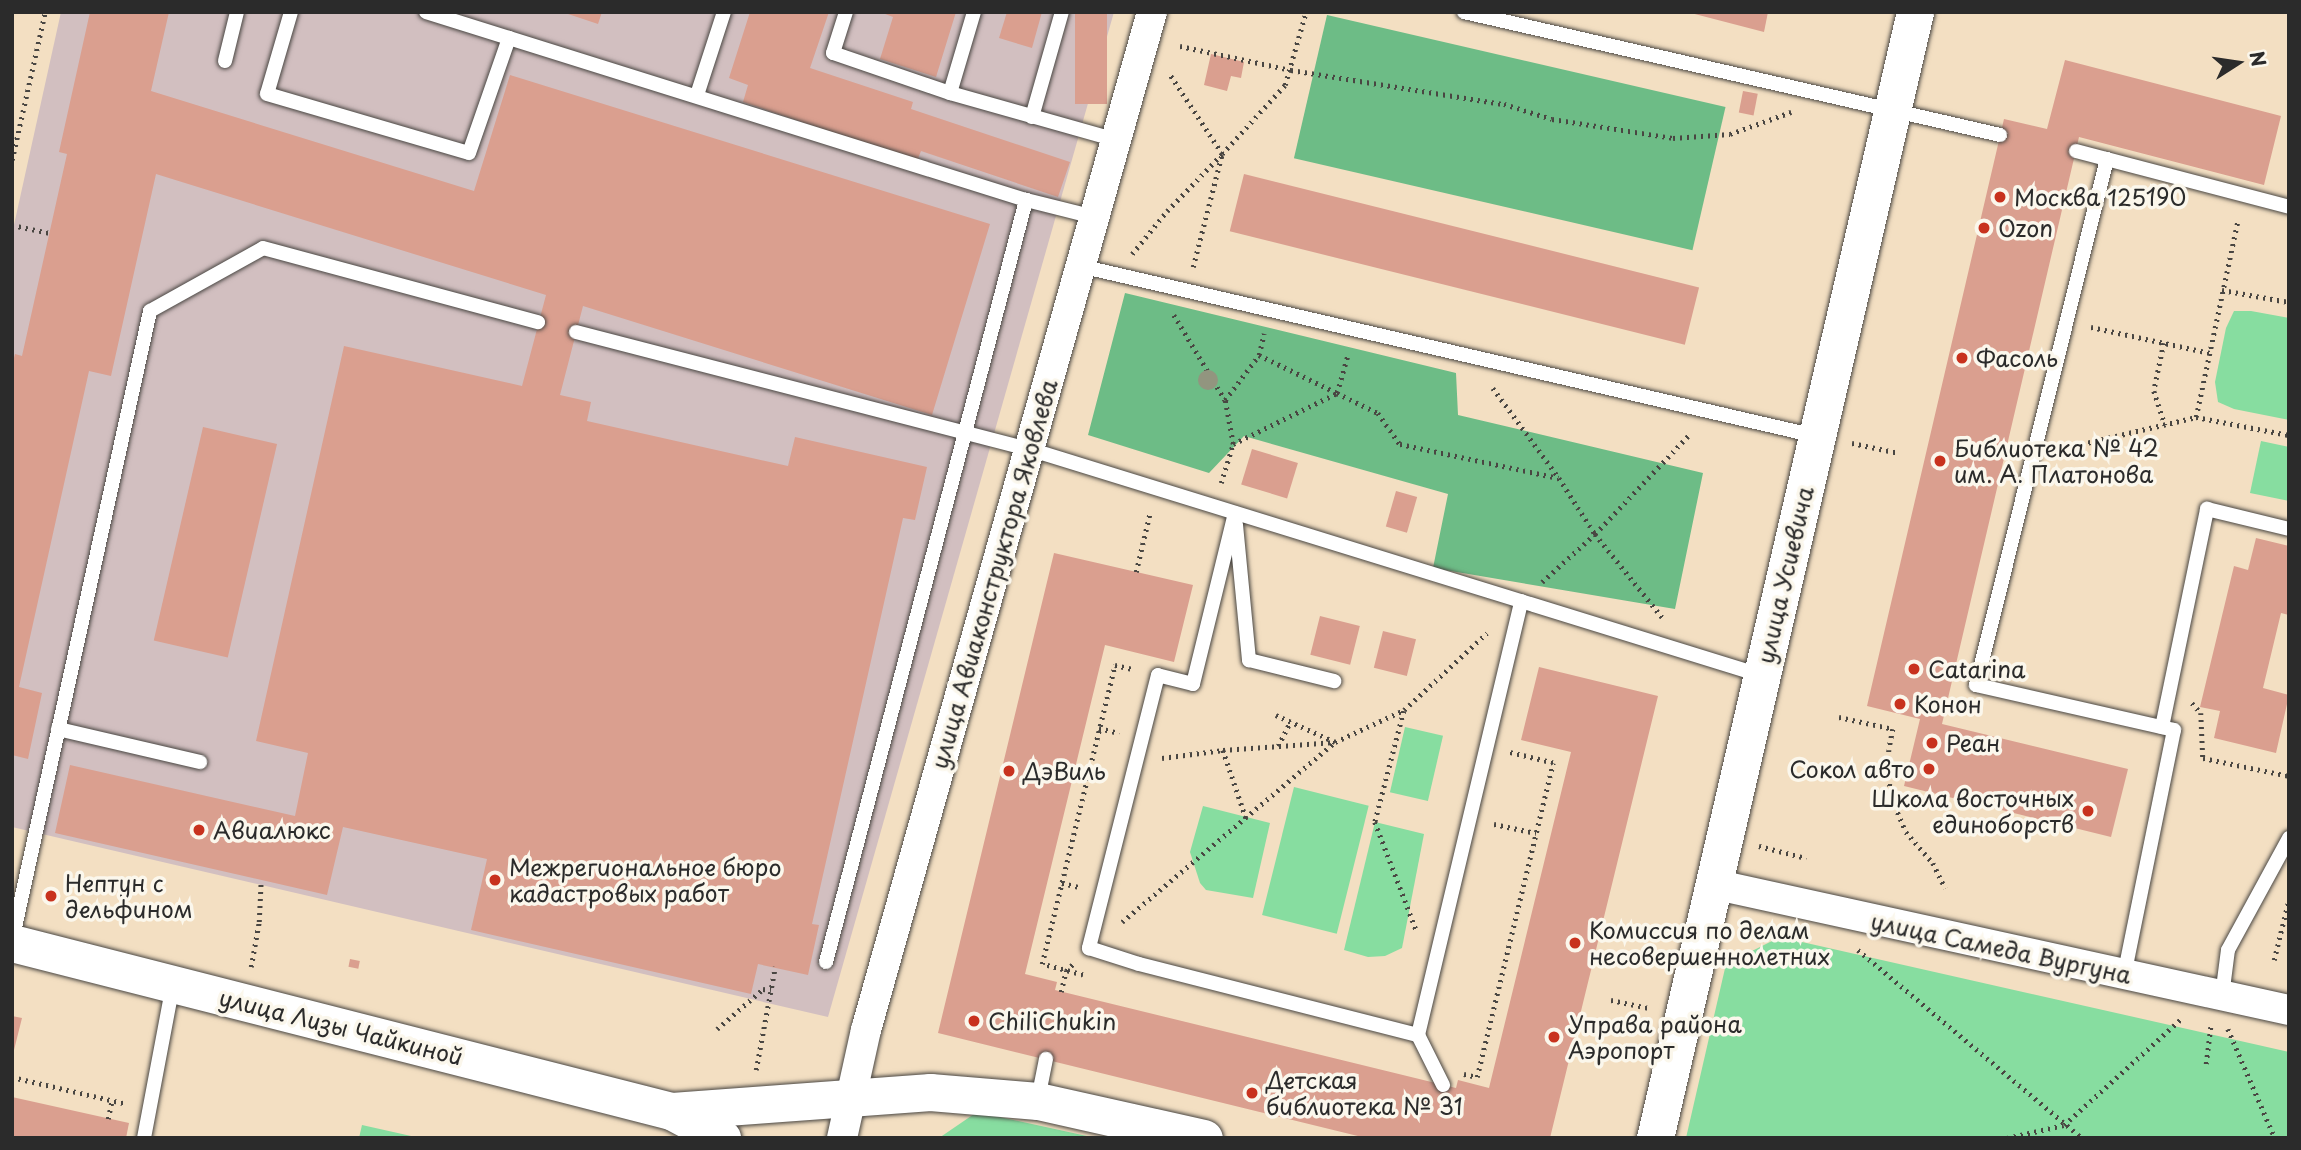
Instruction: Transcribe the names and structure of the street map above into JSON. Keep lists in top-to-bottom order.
{
  "streets": {
    "street": [
      "улица Авиаконструктора Яковлева",
      "улица Усиевича",
      "улица Самеда Вургуна",
      "улица Лизы Чайкиной"
    ]
  },
  "crossings": [
    ["улица Авиаконструктора Яковлева", "улица Лизы Чайкиной"],
    ["улица Усиевича", "улица Самеда Вургуна"]
  ],
  "places": [
    "Москва 125190",
    "Ozon",
    "Фасоль",
    "Библиотека № 42 им. А. Платонова",
    "Catarina",
    "Конон",
    "Реан",
    "Сокол авто",
    "ДэВиль",
    "Школа восточных единоборств",
    "Авиалюкс",
    "Межрегиональное бюро кадастровых работ",
    "Нептун с дельфином",
    "Комиссия по делам несовершеннолетних",
    "ChiliChukin",
    "Управа района Аэропорт",
    "Детская библиотека № 31"
  ],
  "north": "right"
}
